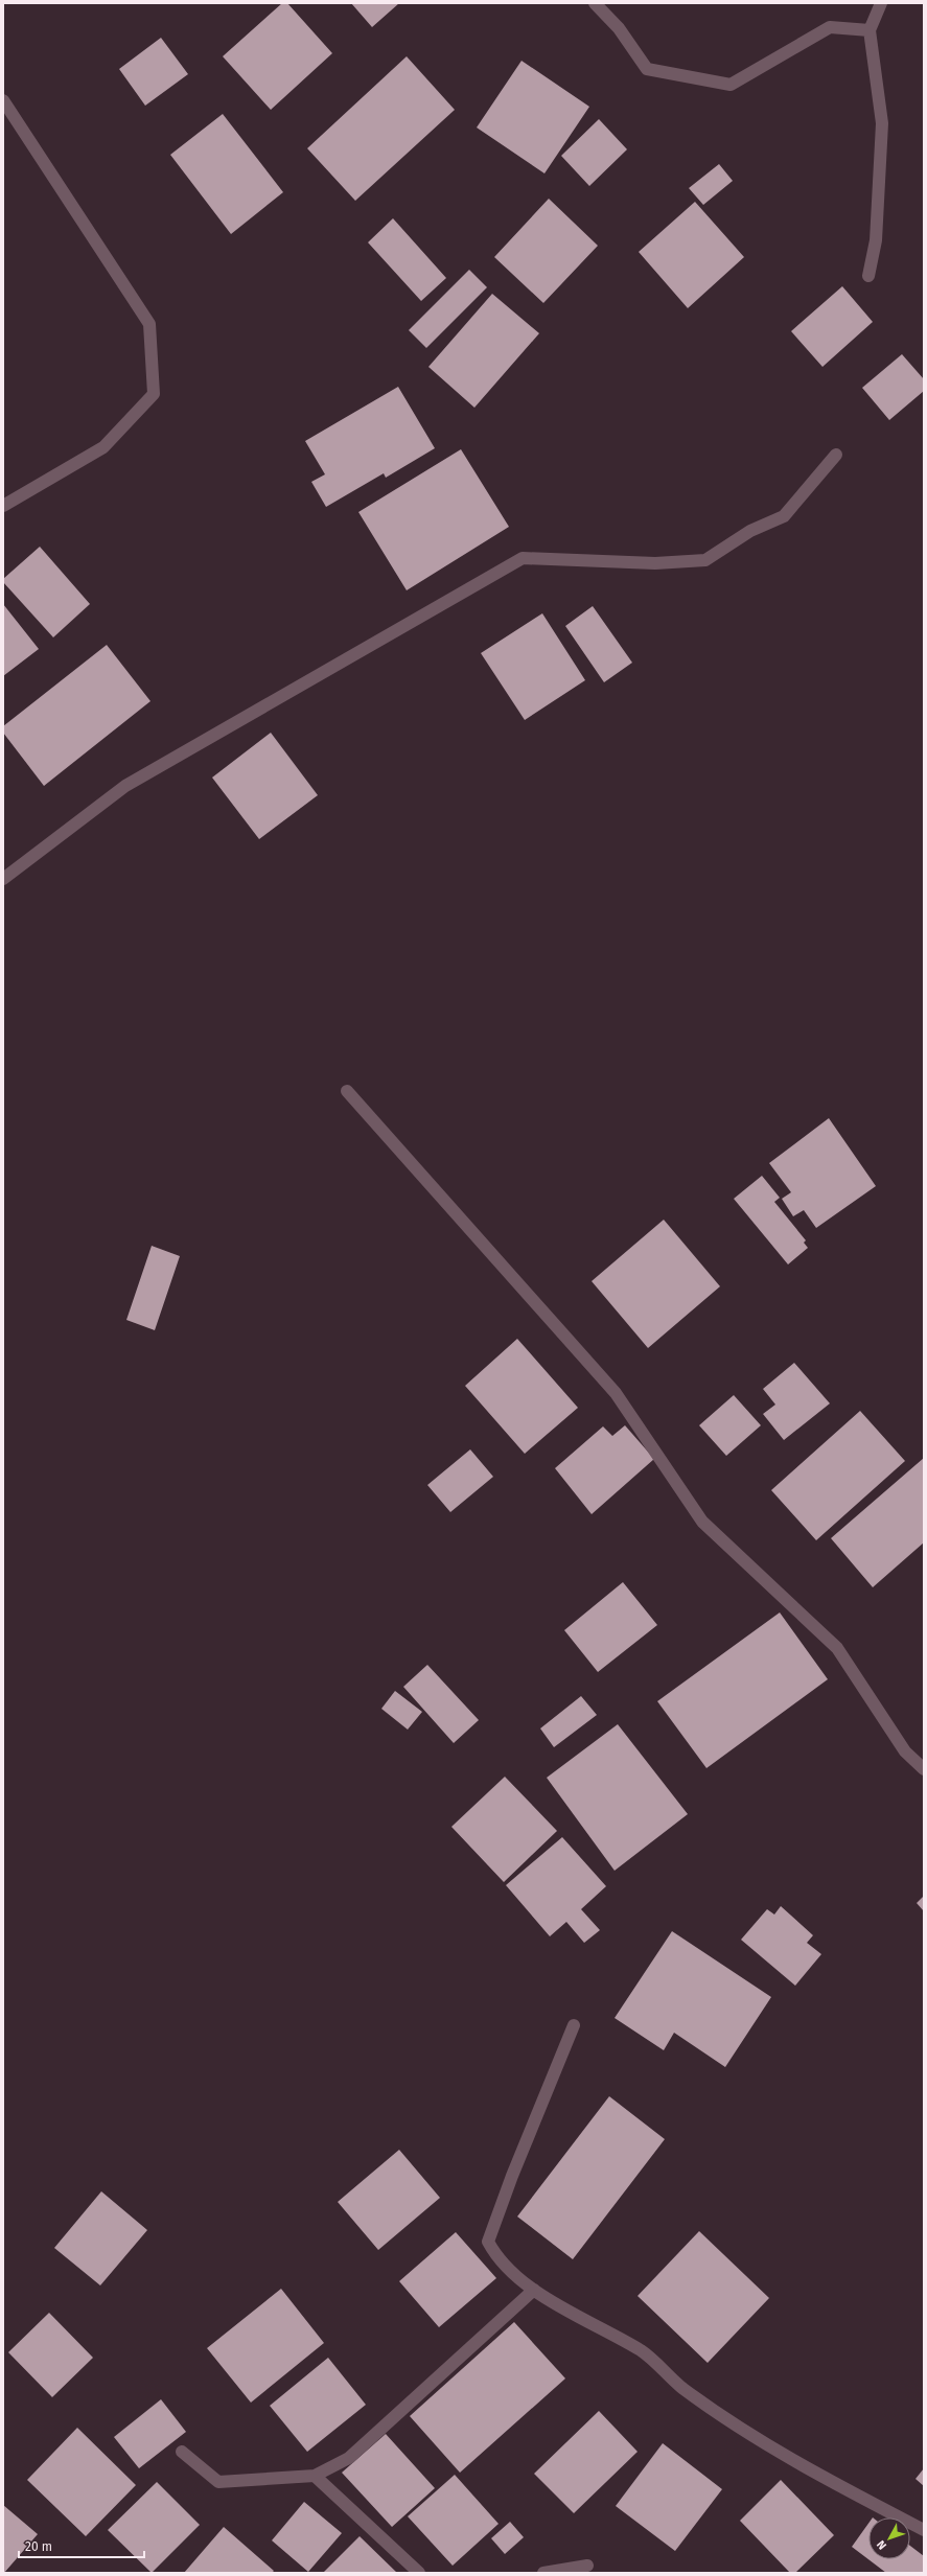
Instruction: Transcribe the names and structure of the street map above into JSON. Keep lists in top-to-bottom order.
{
  "scale_bar": "20 m",
  "north": "bottom left"
}
